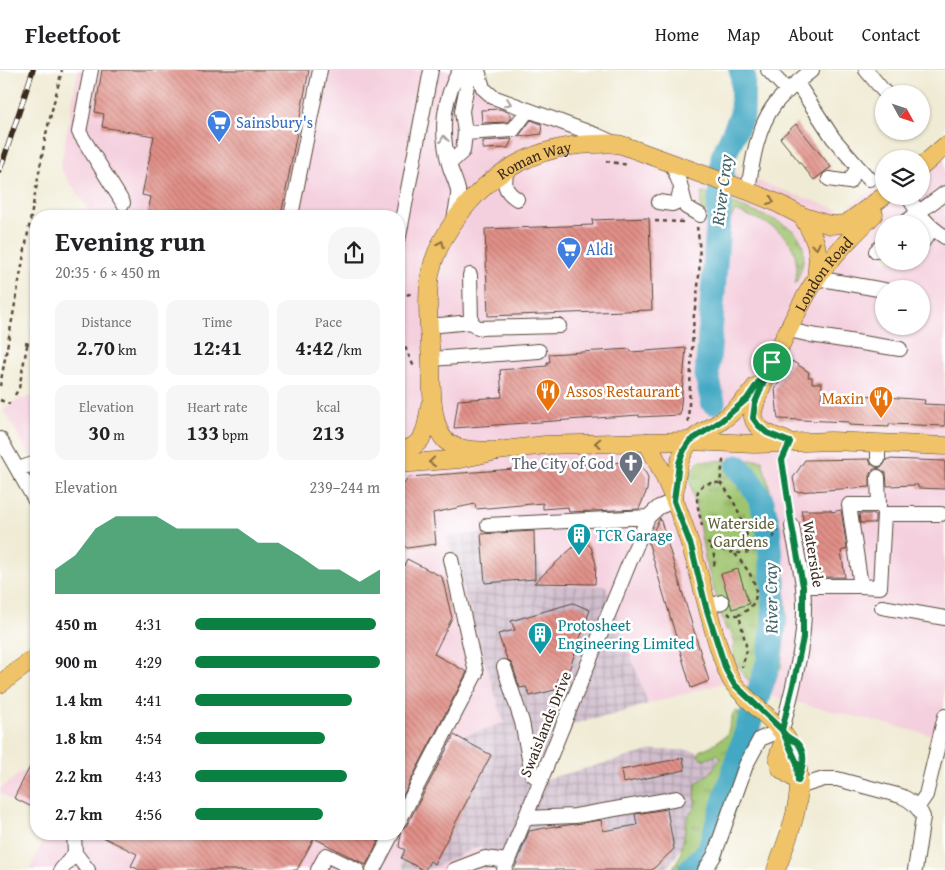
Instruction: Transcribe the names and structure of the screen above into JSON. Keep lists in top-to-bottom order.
{
  "streets": {
    "main road": ["Roman Way", "London Road"],
    "street": ["Waterside", "Swaislands Drive"]
  },
  "crossings": [
    ["London Road", "Waterside"]
  ],
  "water": ["River Cray"],
  "parks": ["Waterside Gardens"],
  "places": {
    "supermarket": ["Sainsbury's", "Aldi"],
    "restaurant": ["Assos Restaurant", "Maxin"],
    "church": ["The City of God"],
    "building": ["TCR Garage", "Protosheet Engineering Limited"]
  },
  "north": "bottom right",
  "page": {
    "header": "Fleetfoot",
    "nav": [
      "Home",
      "Map",
      "About",
      "Contact"
    ],
    "map_buttons": ["+", "−"],
    "heading": ["Evening run", "20:35 · 6 × 450 m"],
    "stats": [
      ["Distance", "2.70 km"],
      ["Time", "12:41"],
      ["Pace", "4:42 /km"],
      ["Elevation", "30 m"],
      ["Heart rate", "133 bpm"],
      ["kcal", "213"]
    ],
    "chart": ["Elevation", "239–244 m"],
    "list": [
      {
        "name": "450 m",
        "note": "4:31"
      },
      {
        "name": "900 m",
        "note": "4:29"
      },
      {
        "name": "1.4 km",
        "note": "4:41"
      },
      {
        "name": "1.8 km",
        "note": "4:54"
      },
      {
        "name": "2.2 km",
        "note": "4:43"
      },
      {
        "name": "2.7 km",
        "note": "4:56"
      }
    ]
  }
}
